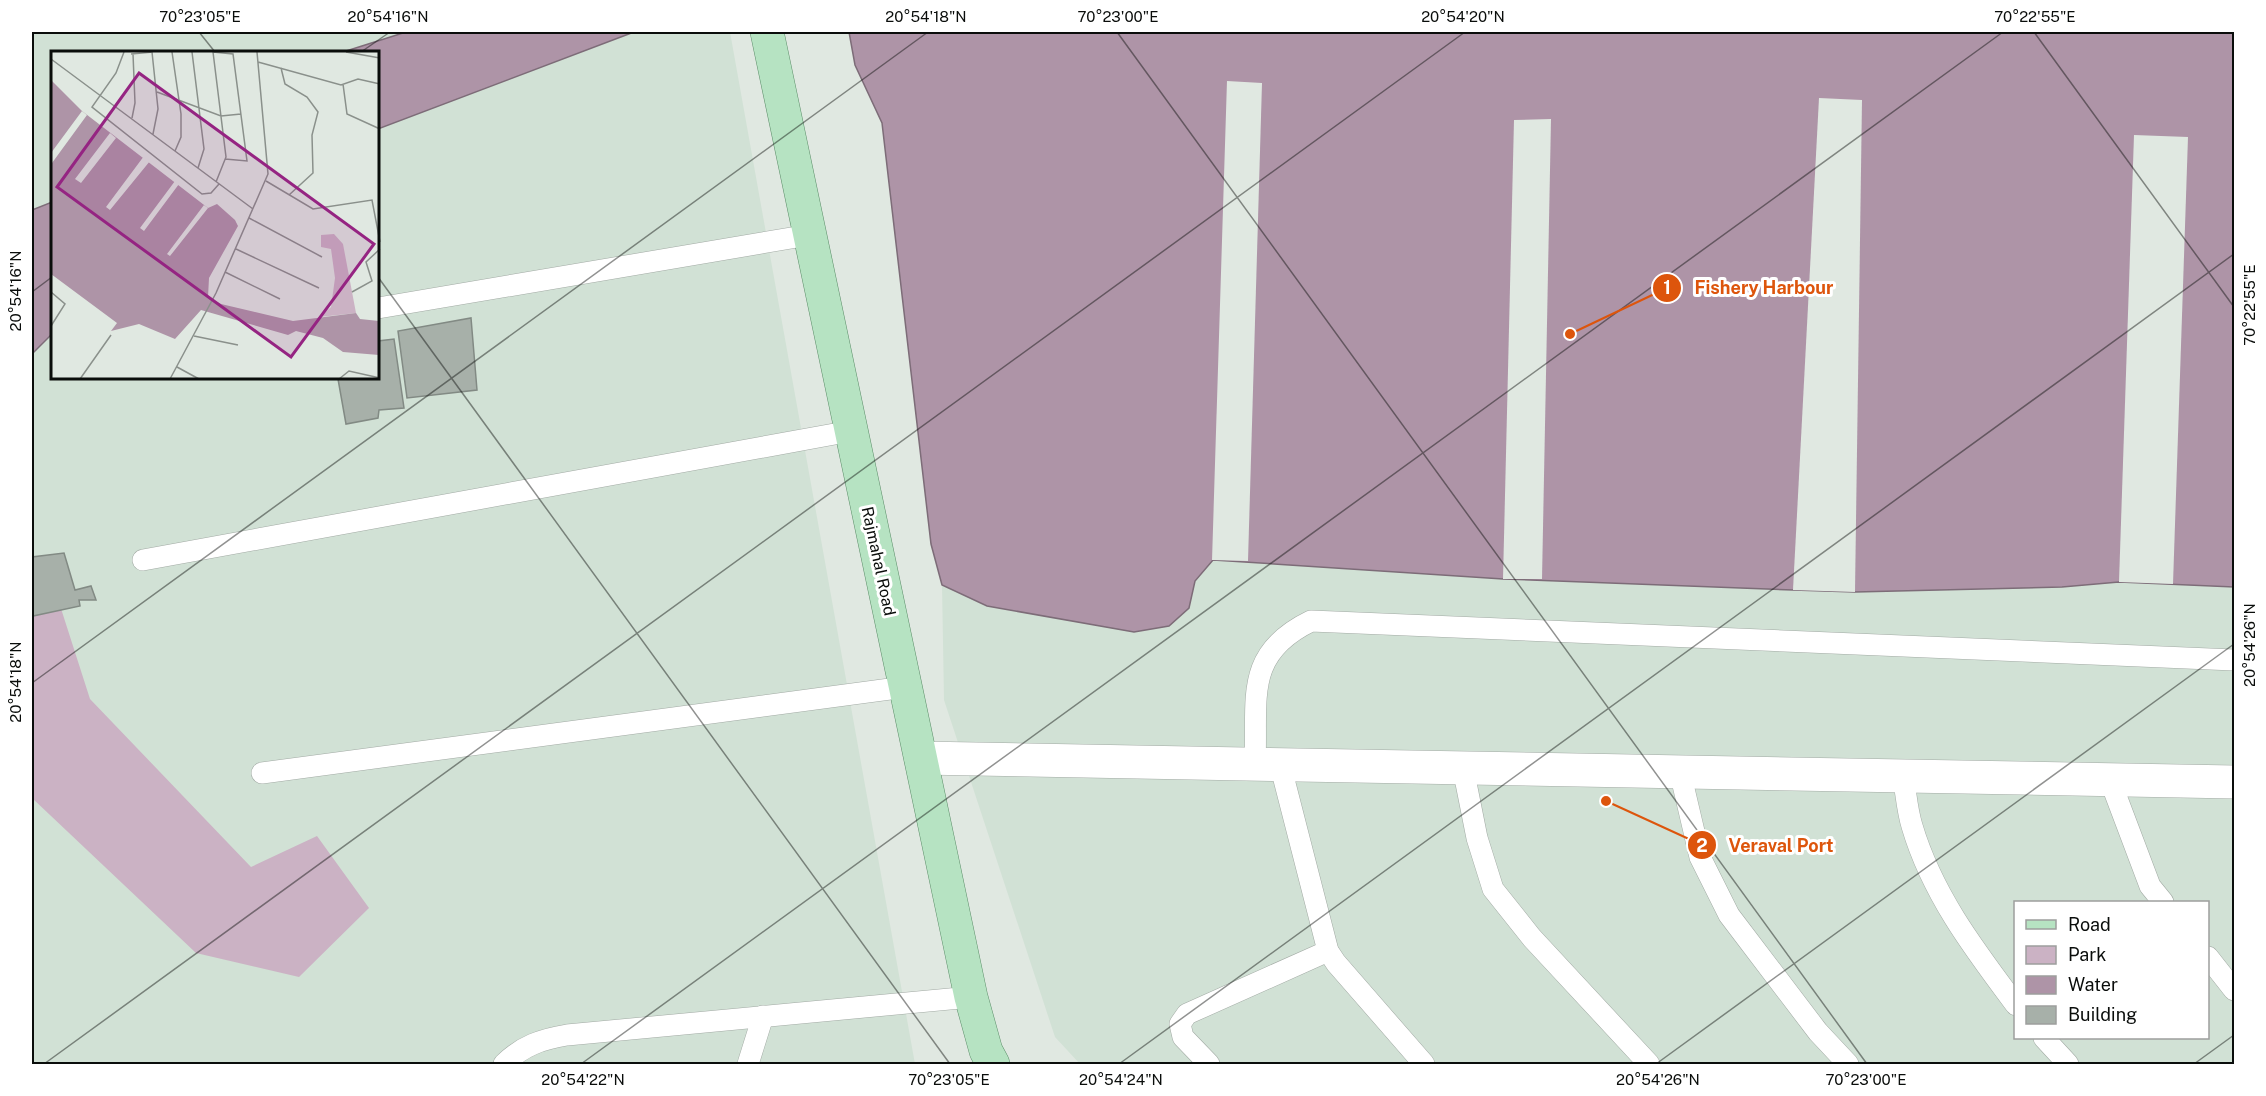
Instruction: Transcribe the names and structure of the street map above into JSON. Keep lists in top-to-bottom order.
{
  "streets": {
    "main road": ["Rajmahal Road"]
  },
  "places": ["Fishery Harbour", "Veraval Port"],
  "legend": [
    "Road",
    "Park",
    "Water",
    "Building"
  ],
  "coordinates": [
    "70°23'05\"E",
    "20°54'16\"N",
    "20°54'18\"N",
    "70°23'00\"E",
    "20°54'20\"N",
    "70°22'55\"E",
    "20°54'26\"N",
    "20°54'22\"N",
    "20°54'24\"N"
  ]
}
